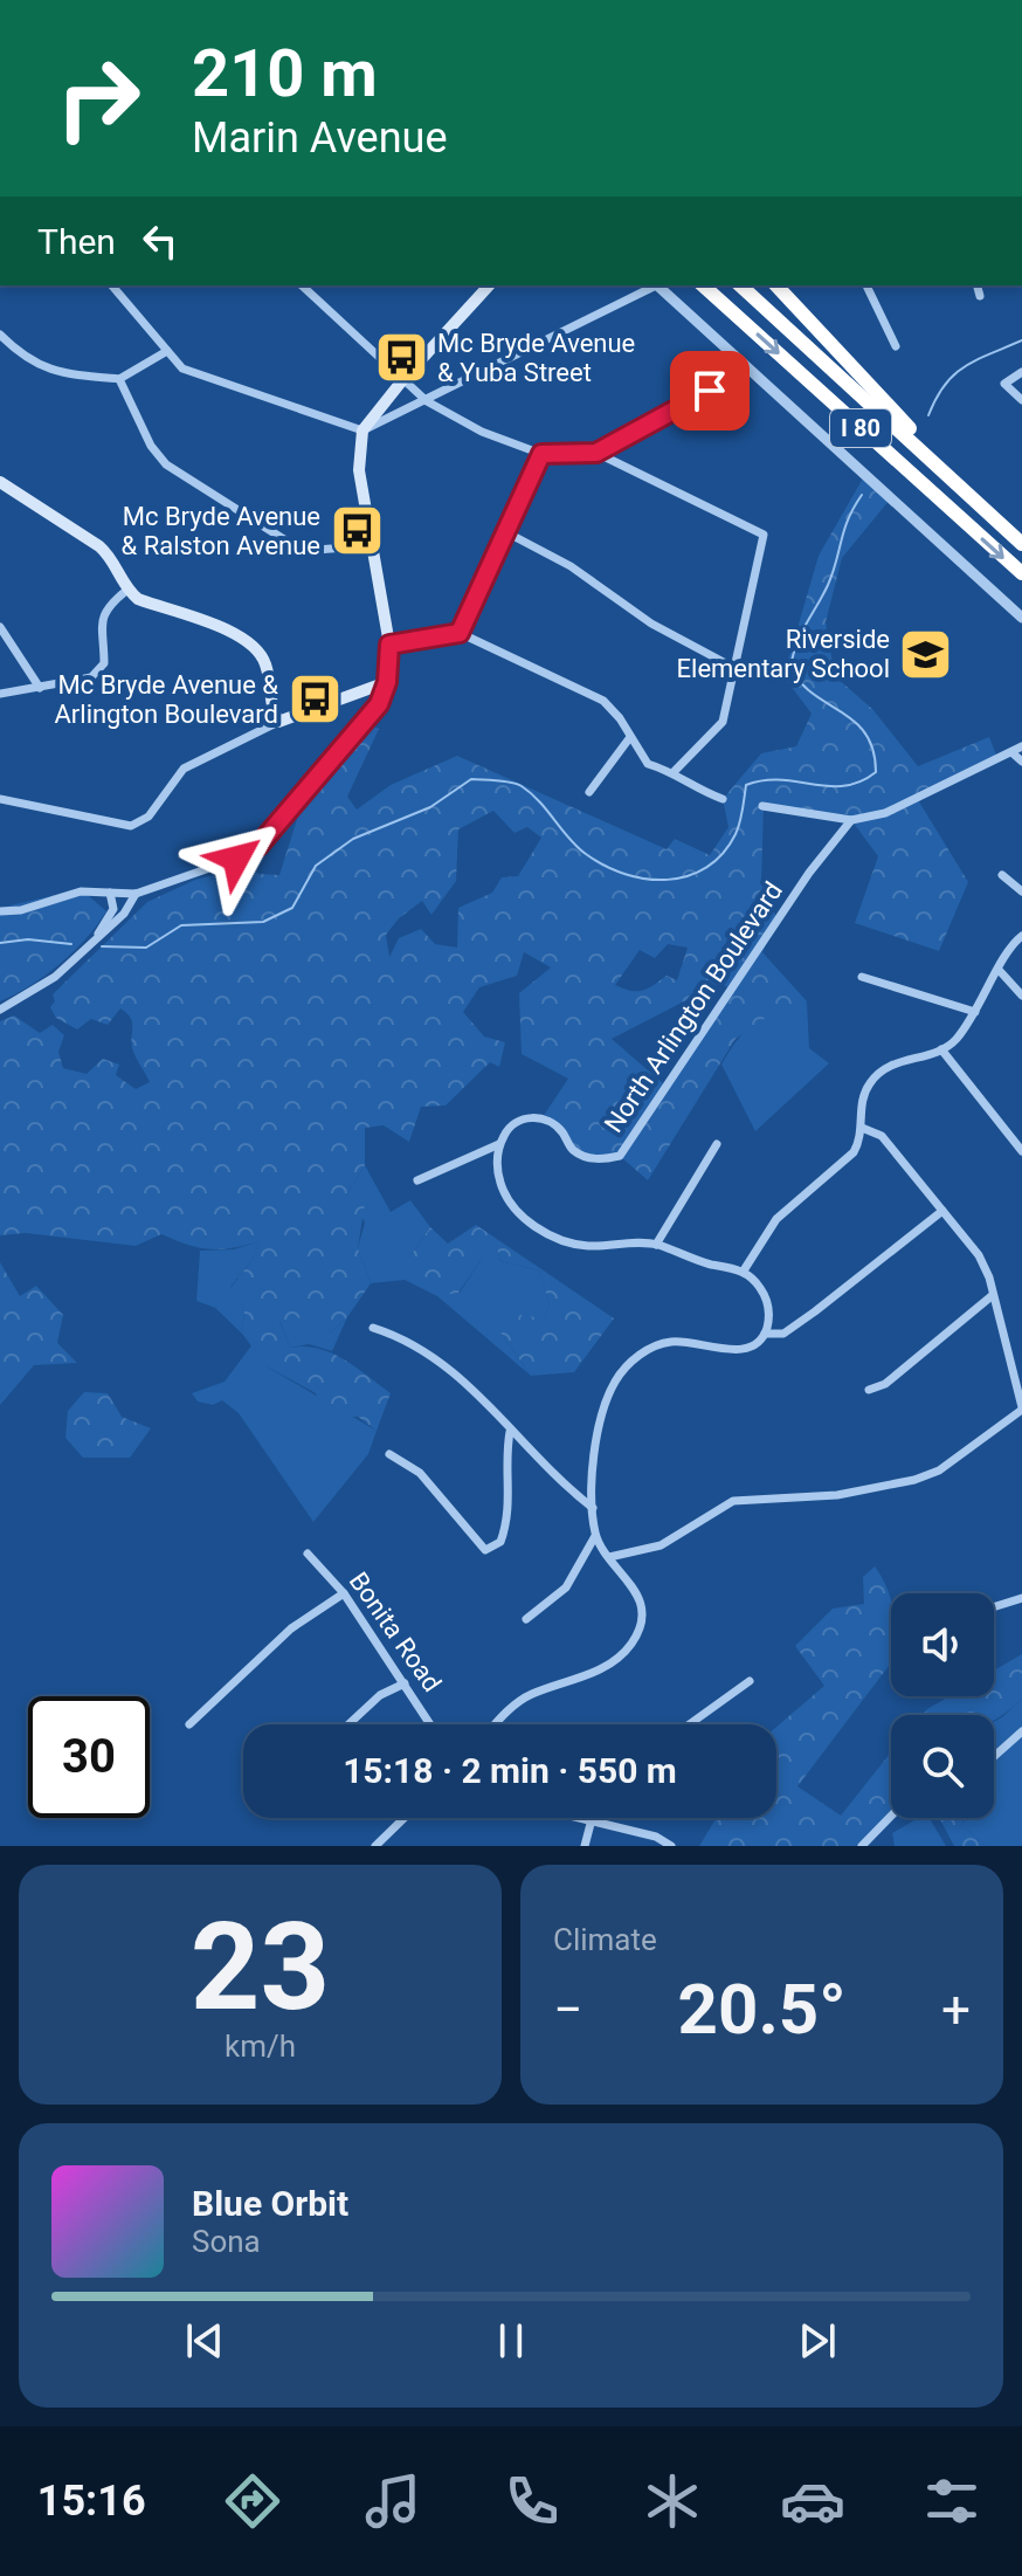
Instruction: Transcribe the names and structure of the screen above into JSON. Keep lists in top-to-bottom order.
{
  "streets": {
    "highway": ["I 80"],
    "street": ["North Arlington Boulevard", "Bonita Road"]
  },
  "places": {
    "bus stop": ["Mc Bryde Avenue & Yuba Street", "Mc Bryde Avenue & Ralston Avenue", "Mc Bryde Avenue & Arlington Boulevard"],
    "school or university": ["Riverside Elementary School"]
  },
  "page": {
    "turn": ["210 m", "Marin Avenue"],
    "then": "Then",
    "limit": "30",
    "trip": "15:18 · 2 min · 550 m",
    "tile": [
      ["23", "km/h"],
      "Climate"
    ],
    "heat": ["−", "20.5°", "+"],
    "song": ["Blue Orbit", "Sona"],
    "tabs": "15:16"
  }
}
